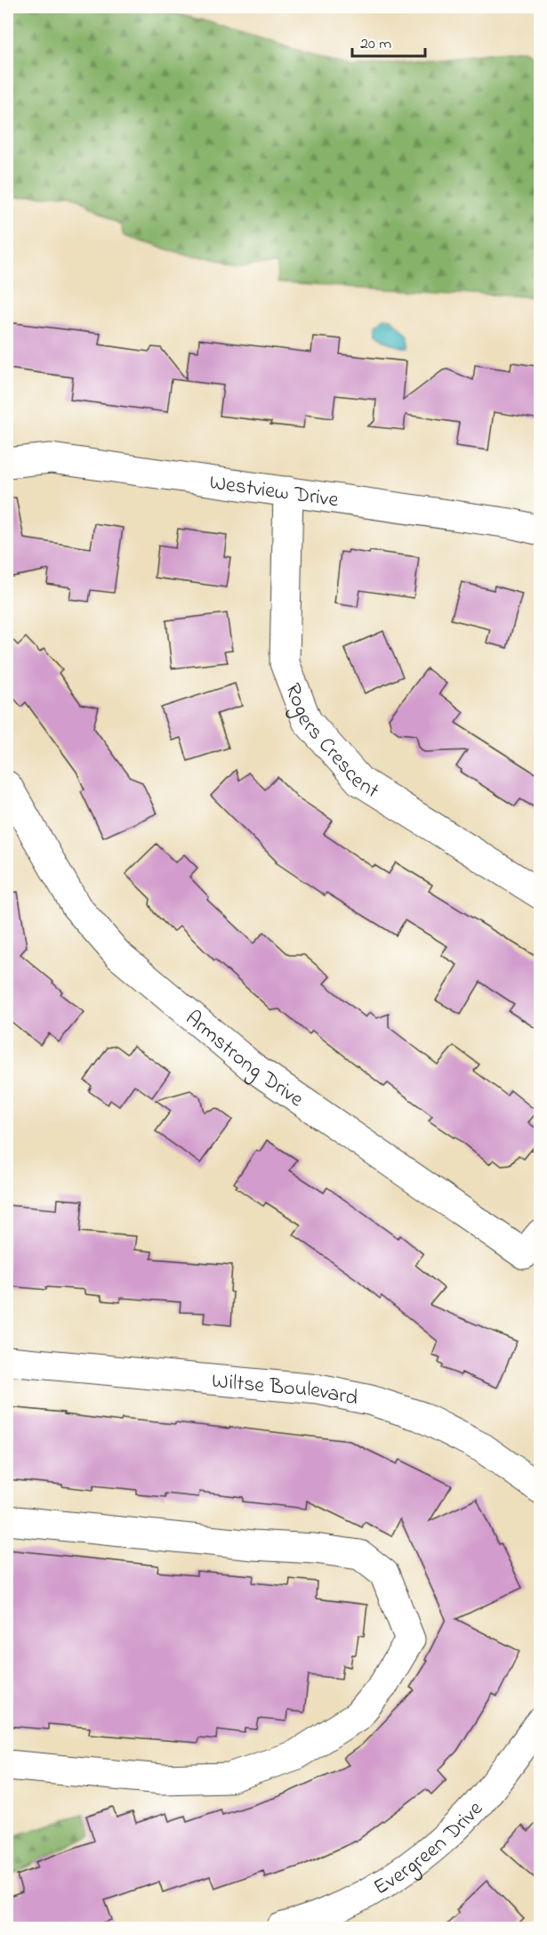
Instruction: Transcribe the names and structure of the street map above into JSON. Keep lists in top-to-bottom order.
{
  "streets": {
    "street": [
      "Westview Drive",
      "Rogers Crescent",
      "Armstrong Drive",
      "Wiltse Boulevard",
      "Evergreen Drive"
    ]
  },
  "crossings": [
    ["Westview Drive", "Rogers Crescent"]
  ],
  "scale_bar": "20 m"
}
